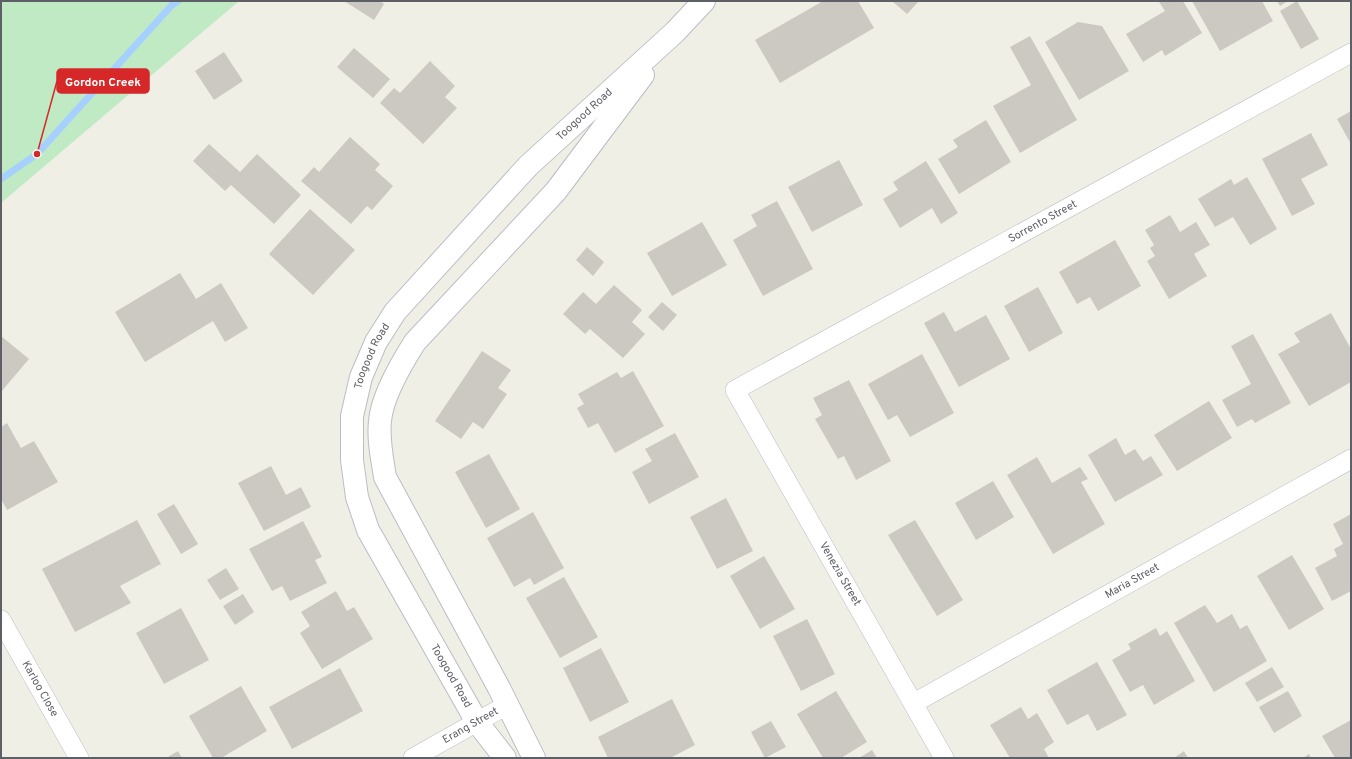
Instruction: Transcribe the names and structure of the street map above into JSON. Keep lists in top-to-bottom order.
{
  "streets": {
    "street": [
      "Toogood Road",
      "Sorrento Street",
      "Venezia Street",
      "Maria Street",
      "Karloo Close",
      "Erang Street"
    ]
  },
  "crossings": [
    ["Toogood Road", "Erang Street"],
    ["Sorrento Street", "Venezia Street"],
    ["Venezia Street", "Maria Street"]
  ],
  "places": ["Gordon Creek"]
}
